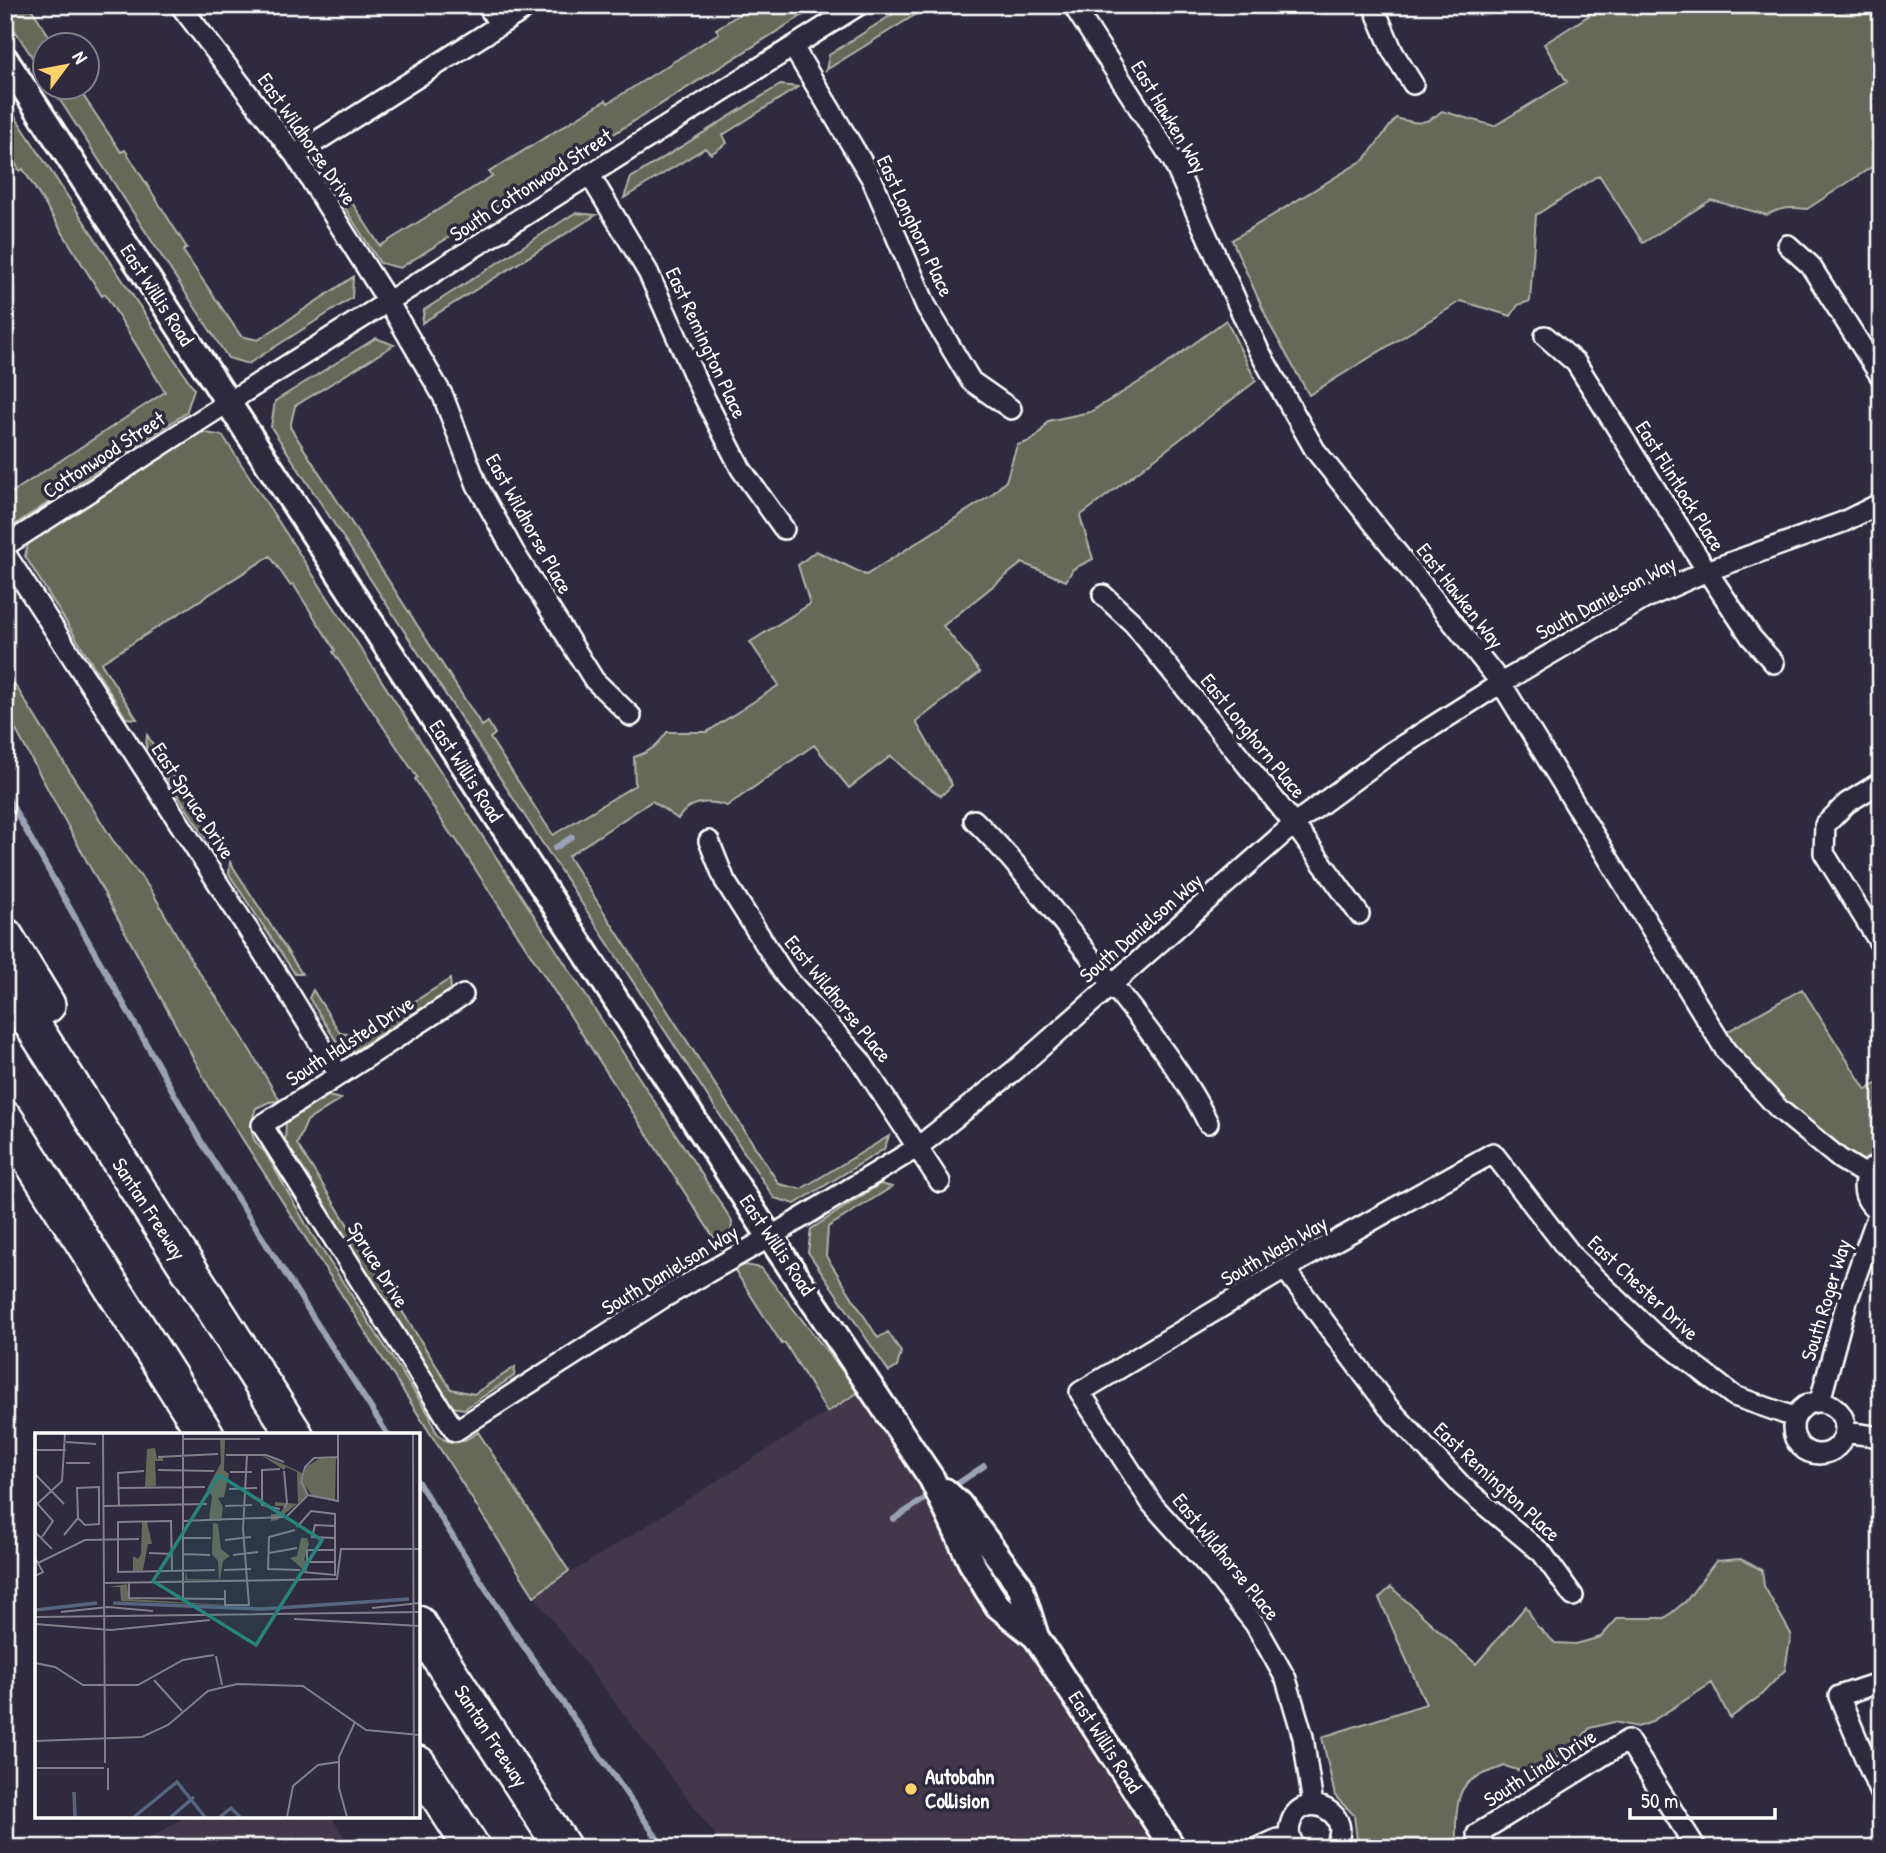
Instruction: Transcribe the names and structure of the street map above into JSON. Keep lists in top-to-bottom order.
{
  "streets": {
    "highway": ["Santan Freeway"],
    "street": [
      "East Hawken Way",
      "East Wildhorse Drive",
      "South Cottonwood Street",
      "East Longhorn Place",
      "East Willis Road",
      "East Remington Place",
      "Cottonwood Street",
      "East Flintlock Place",
      "East Wildhorse Place",
      "South Danielson Way",
      "East Spruce Drive",
      "South Halsted Drive",
      "South Nash Way",
      "Spruce Drive",
      "East Chester Drive",
      "South Roger Way",
      "South Lindl Drive"
    ]
  },
  "crossings": [
    ["East Hawken Way", "South Danielson Way"],
    ["East Wildhorse Drive", "South Cottonwood Street"],
    ["East Wildhorse Drive", "East Wildhorse Place"],
    ["South Cottonwood Street", "East Longhorn Place"],
    ["South Cottonwood Street", "East Willis Road"],
    ["South Cottonwood Street", "East Remington Place"],
    ["South Cottonwood Street", "Cottonwood Street"],
    ["South Cottonwood Street", "East Wildhorse Place"],
    ["East Longhorn Place", "South Danielson Way"],
    ["East Willis Road", "Cottonwood Street"],
    ["East Willis Road", "South Danielson Way"],
    ["East Remington Place", "South Nash Way"],
    ["East Flintlock Place", "South Danielson Way"],
    ["East Wildhorse Place", "South Danielson Way"],
    ["East Wildhorse Place", "South Nash Way"],
    ["South Danielson Way", "Spruce Drive"],
    ["East Spruce Drive", "South Halsted Drive"],
    ["South Halsted Drive", "Spruce Drive"],
    ["South Nash Way", "East Chester Drive"],
    ["East Chester Drive", "South Roger Way"]
  ],
  "places": ["Autobahn Collision"],
  "scale_bar": "50 m",
  "north": "top right"
}
